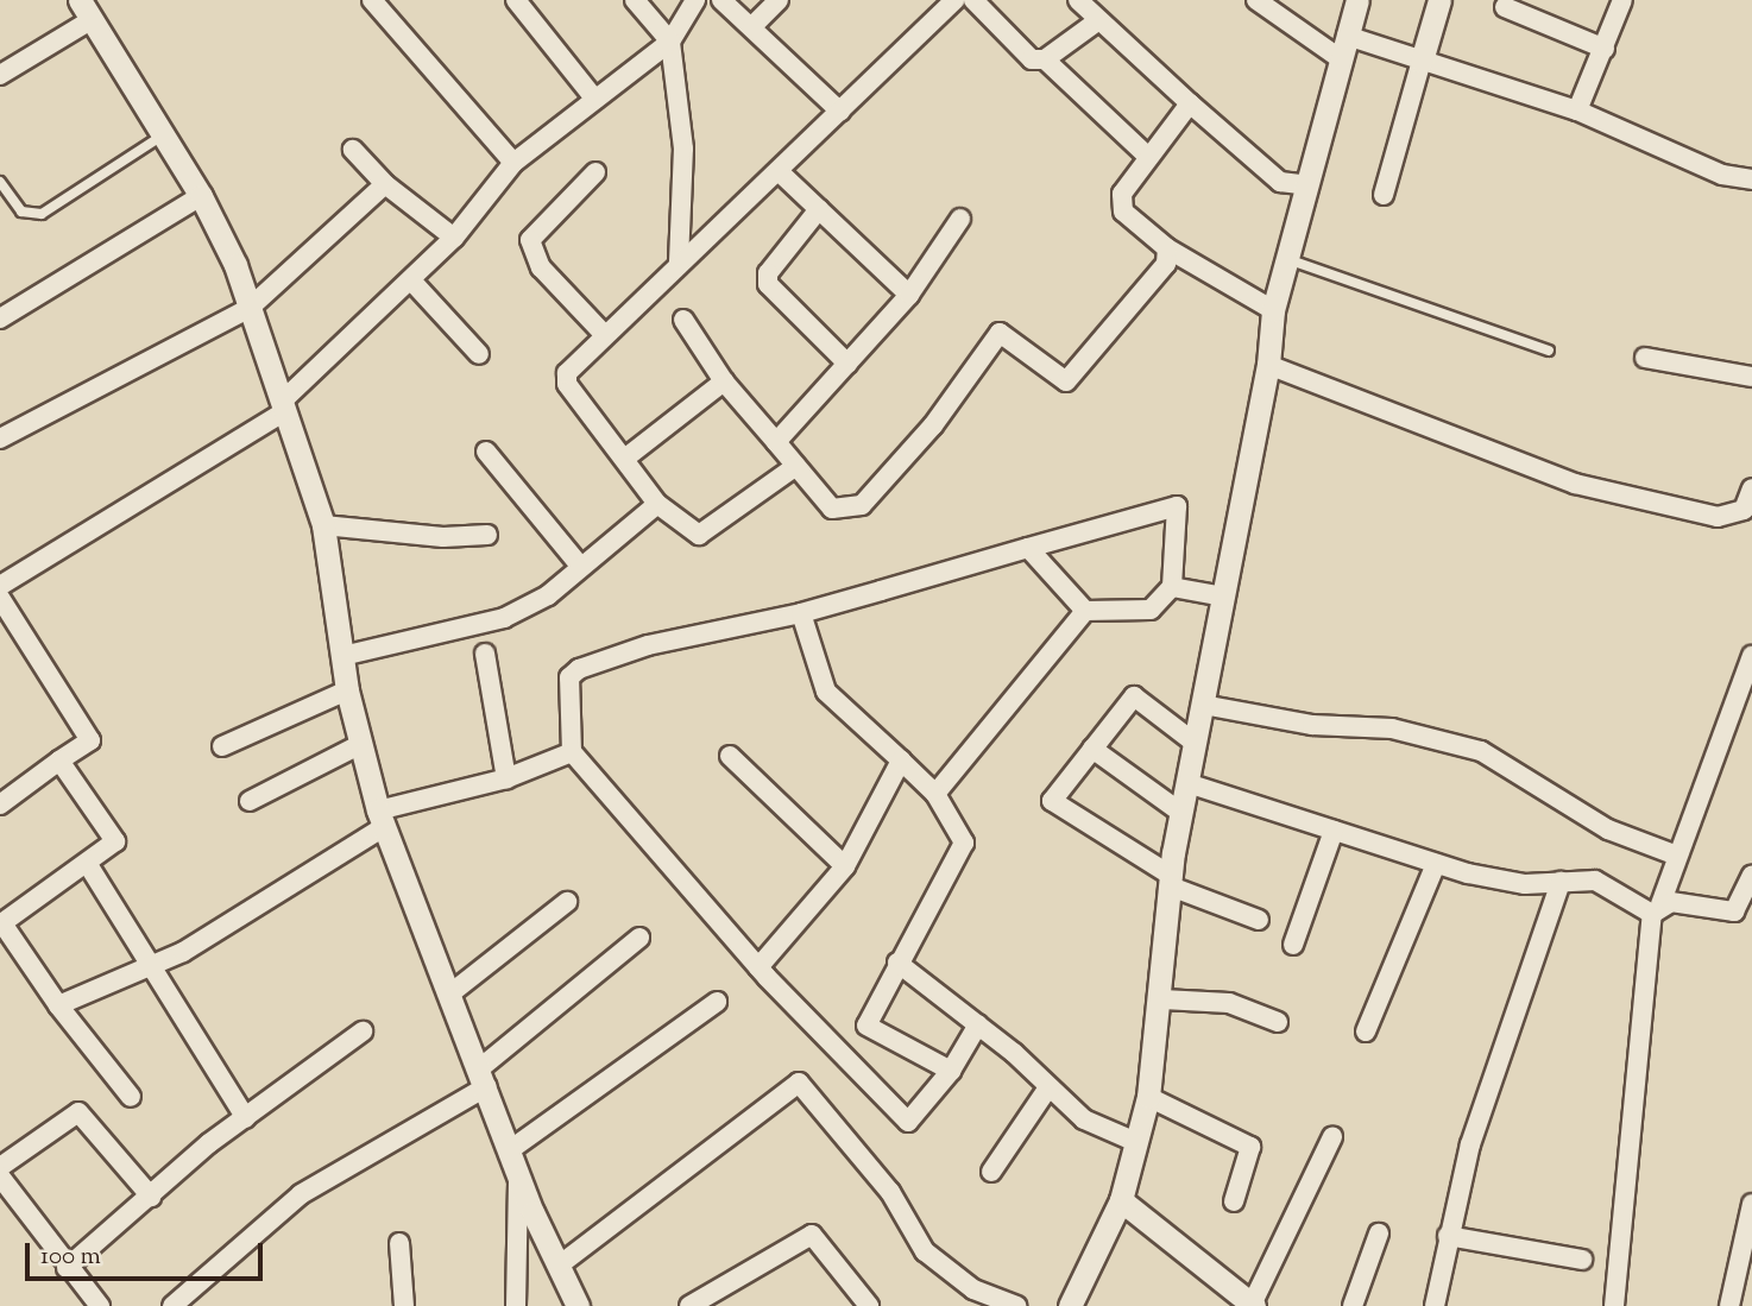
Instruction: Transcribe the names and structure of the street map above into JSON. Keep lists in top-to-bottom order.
{
  "scale_bar": "100 m"
}
